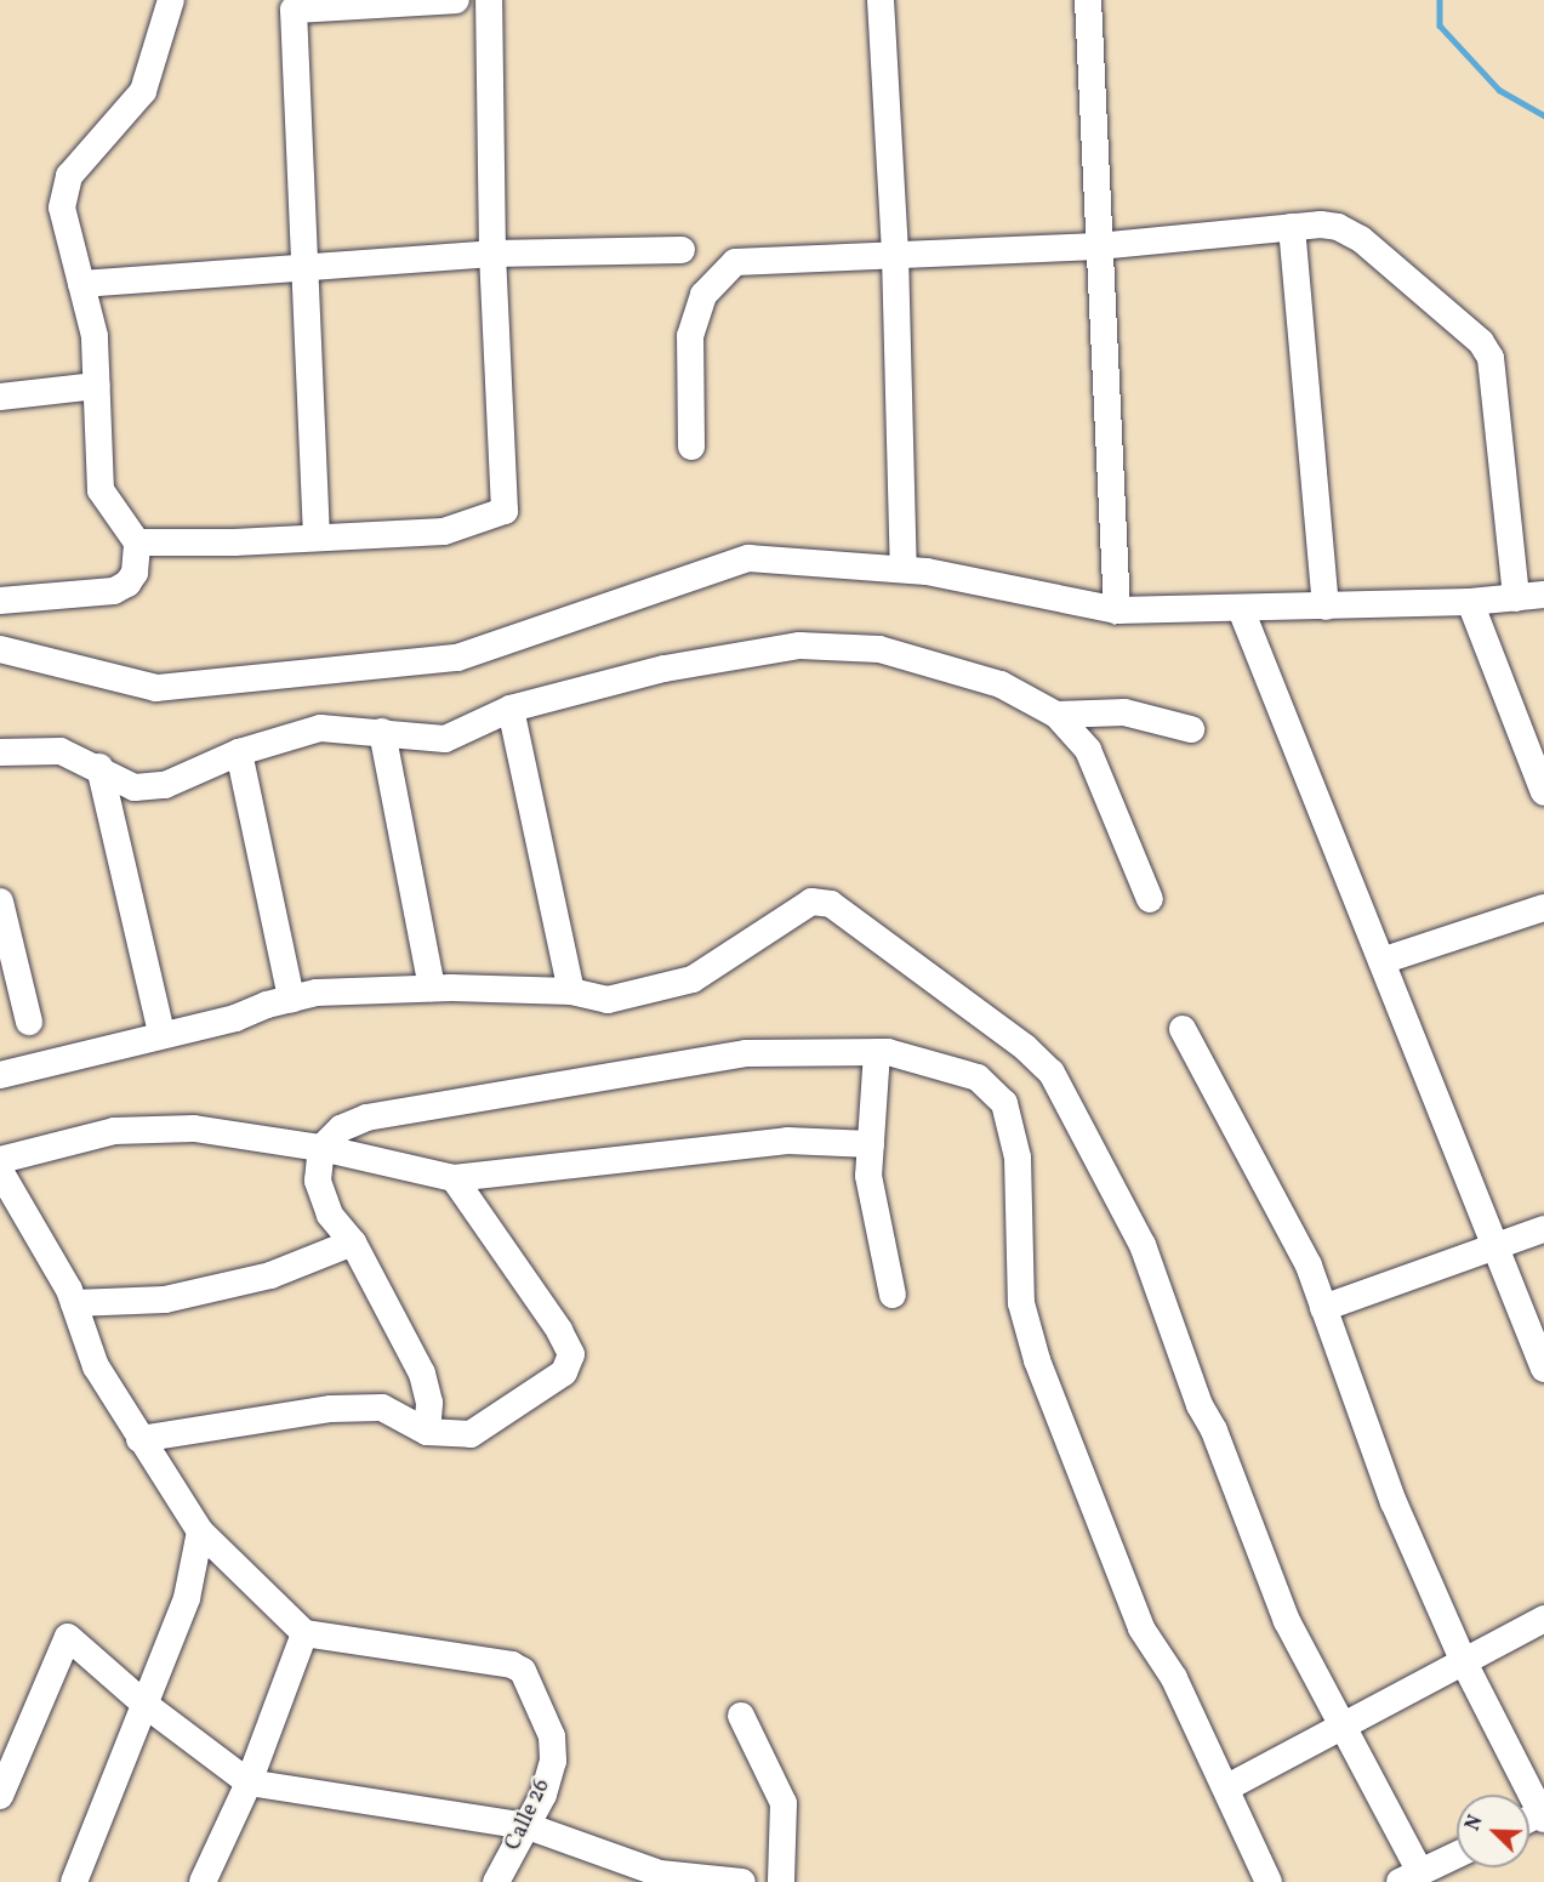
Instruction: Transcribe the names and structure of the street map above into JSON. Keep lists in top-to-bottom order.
{
  "streets": {
    "street": ["Calle 26"]
  },
  "north": "top left"
}
